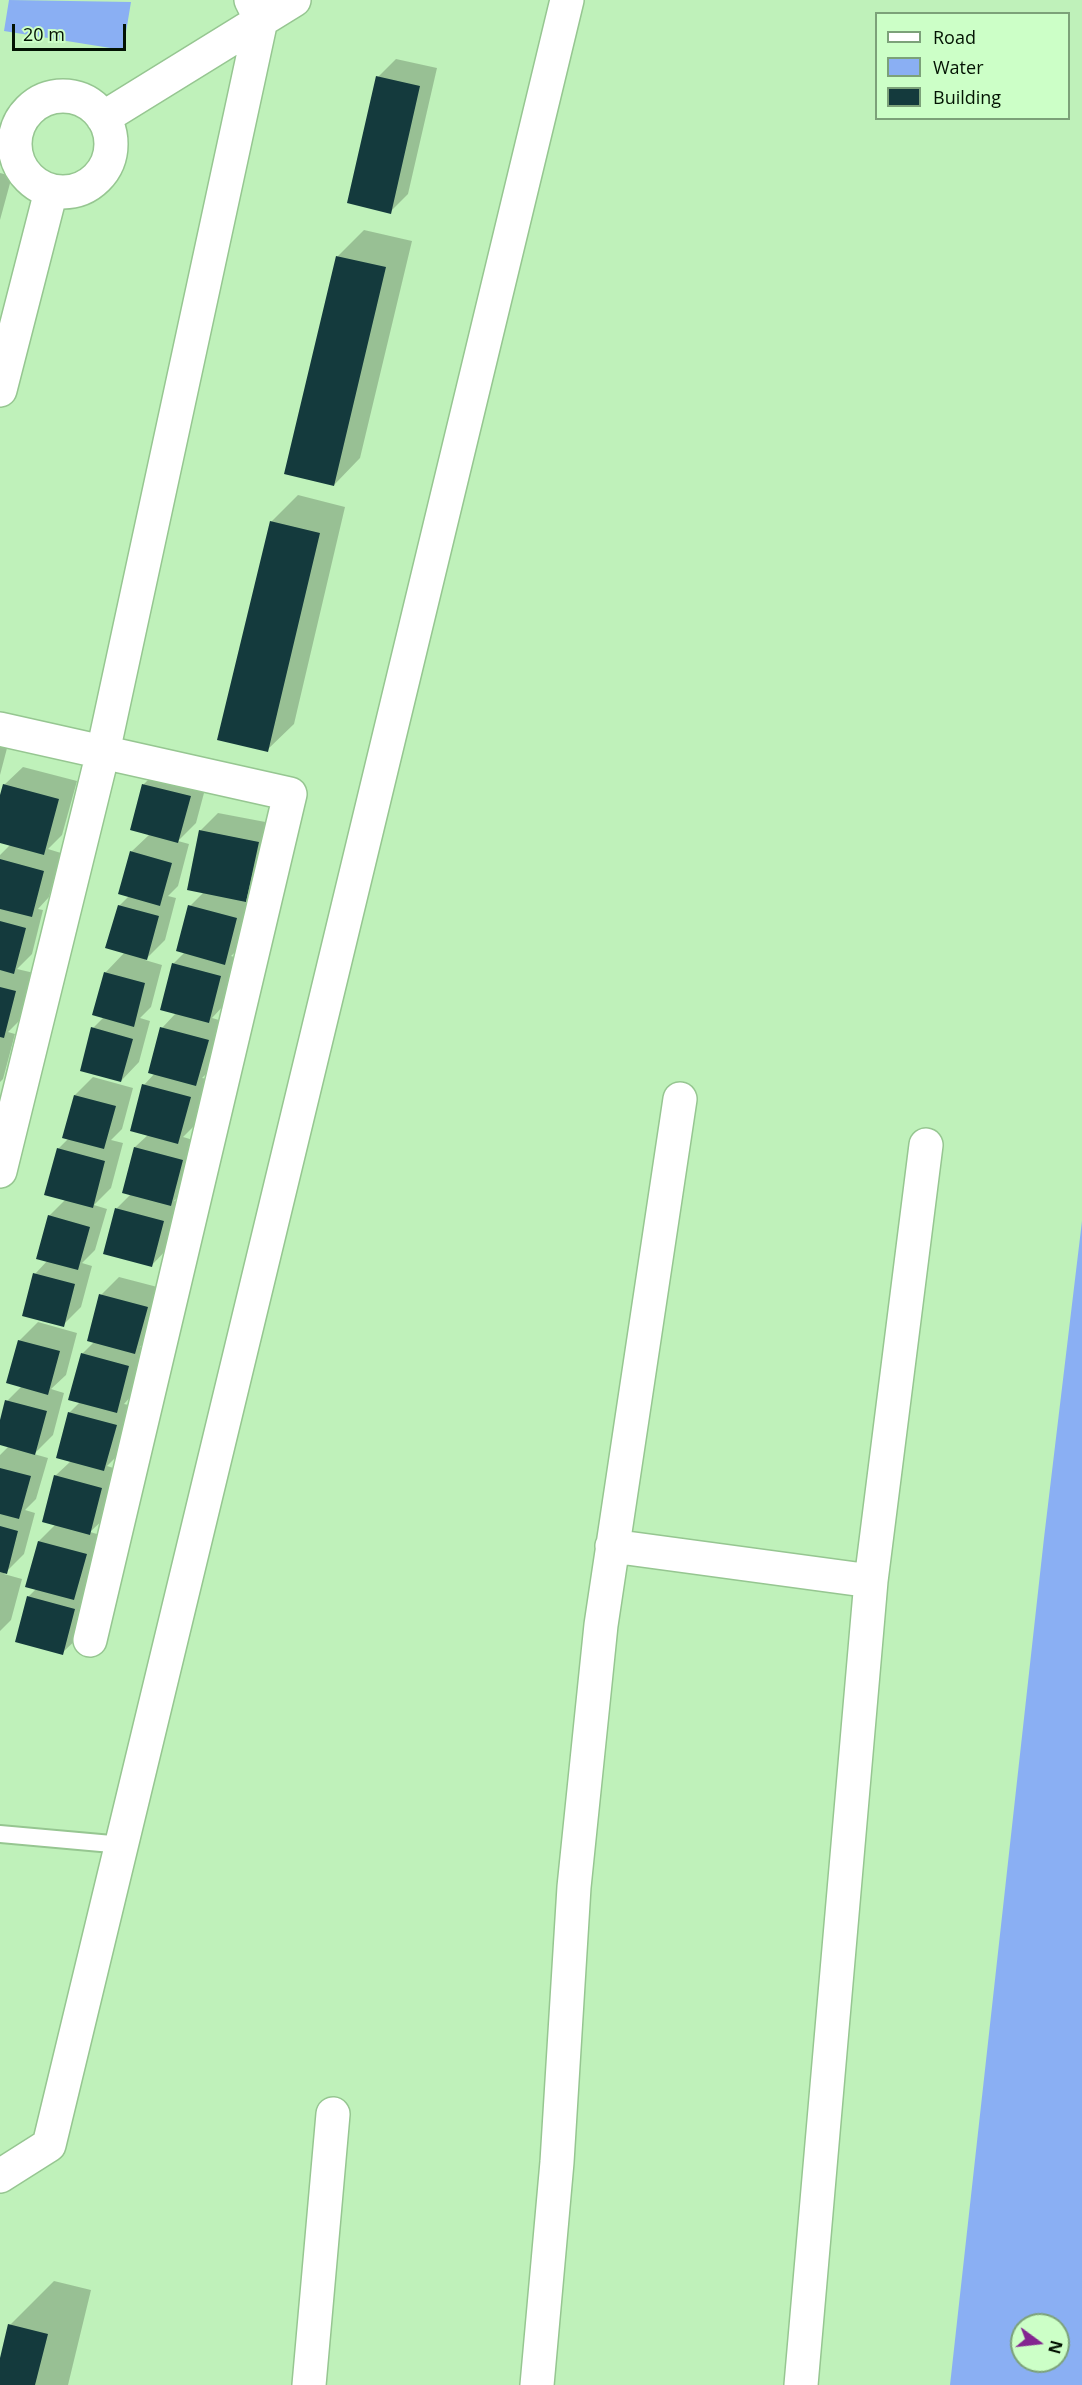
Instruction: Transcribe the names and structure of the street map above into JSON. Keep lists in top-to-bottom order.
{
  "legend": ["Road", "Water", "Building"],
  "scale_bar": "20 m",
  "north": "right"
}
